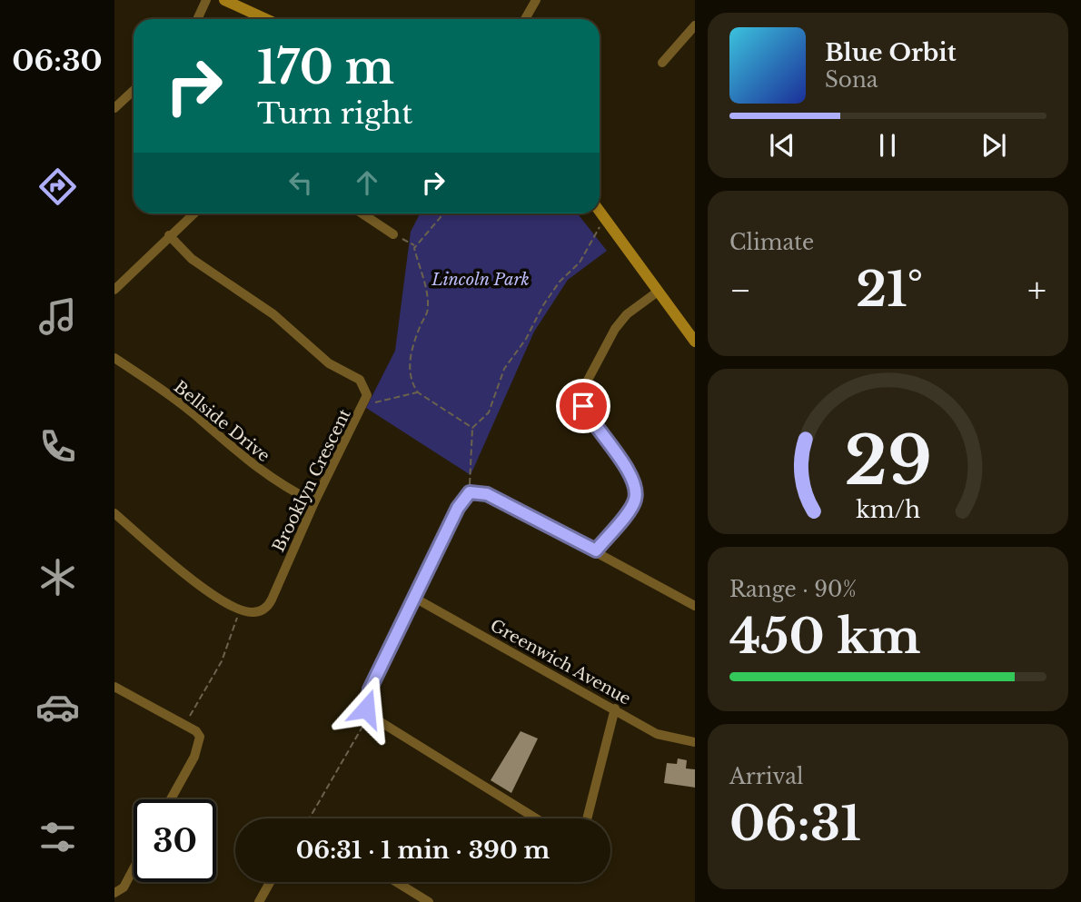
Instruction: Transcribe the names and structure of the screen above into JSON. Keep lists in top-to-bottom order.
{
  "streets": {
    "street": ["Bellside Drive", "Brooklyn Crescent", "Greenwich Avenue"]
  },
  "crossings": [
    ["Bellside Drive", "Brooklyn Crescent"]
  ],
  "parks": ["Lincoln Park"],
  "page": {
    "tabs": "06:30",
    "turn": ["170 m", "Turn right"],
    "song": ["Blue Orbit", "Sona"],
    "tile": [
      "Climate",
      ["Range · 90%", "450 km"],
      ["Arrival", "06:31"]
    ],
    "heat": ["−", "21°", "+"],
    "limit": "30",
    "trip": "06:31 · 1 min · 390 m",
    "gauge": ["29", "km/h"]
  }
}
